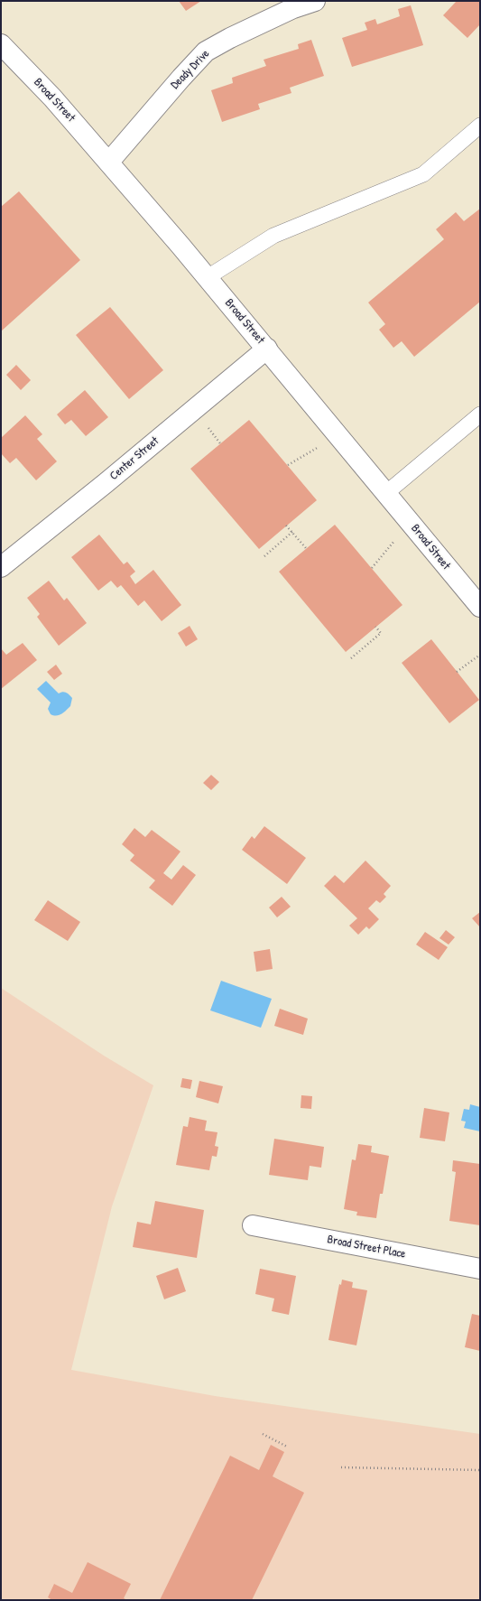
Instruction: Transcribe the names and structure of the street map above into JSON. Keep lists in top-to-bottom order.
{
  "streets": {
    "street": [
      "Deady Drive",
      "Broad Street",
      "Center Street",
      "Broad Street Place"
    ]
  },
  "crossings": [
    ["Deady Drive", "Broad Street"],
    ["Broad Street", "Center Street"]
  ]
}
